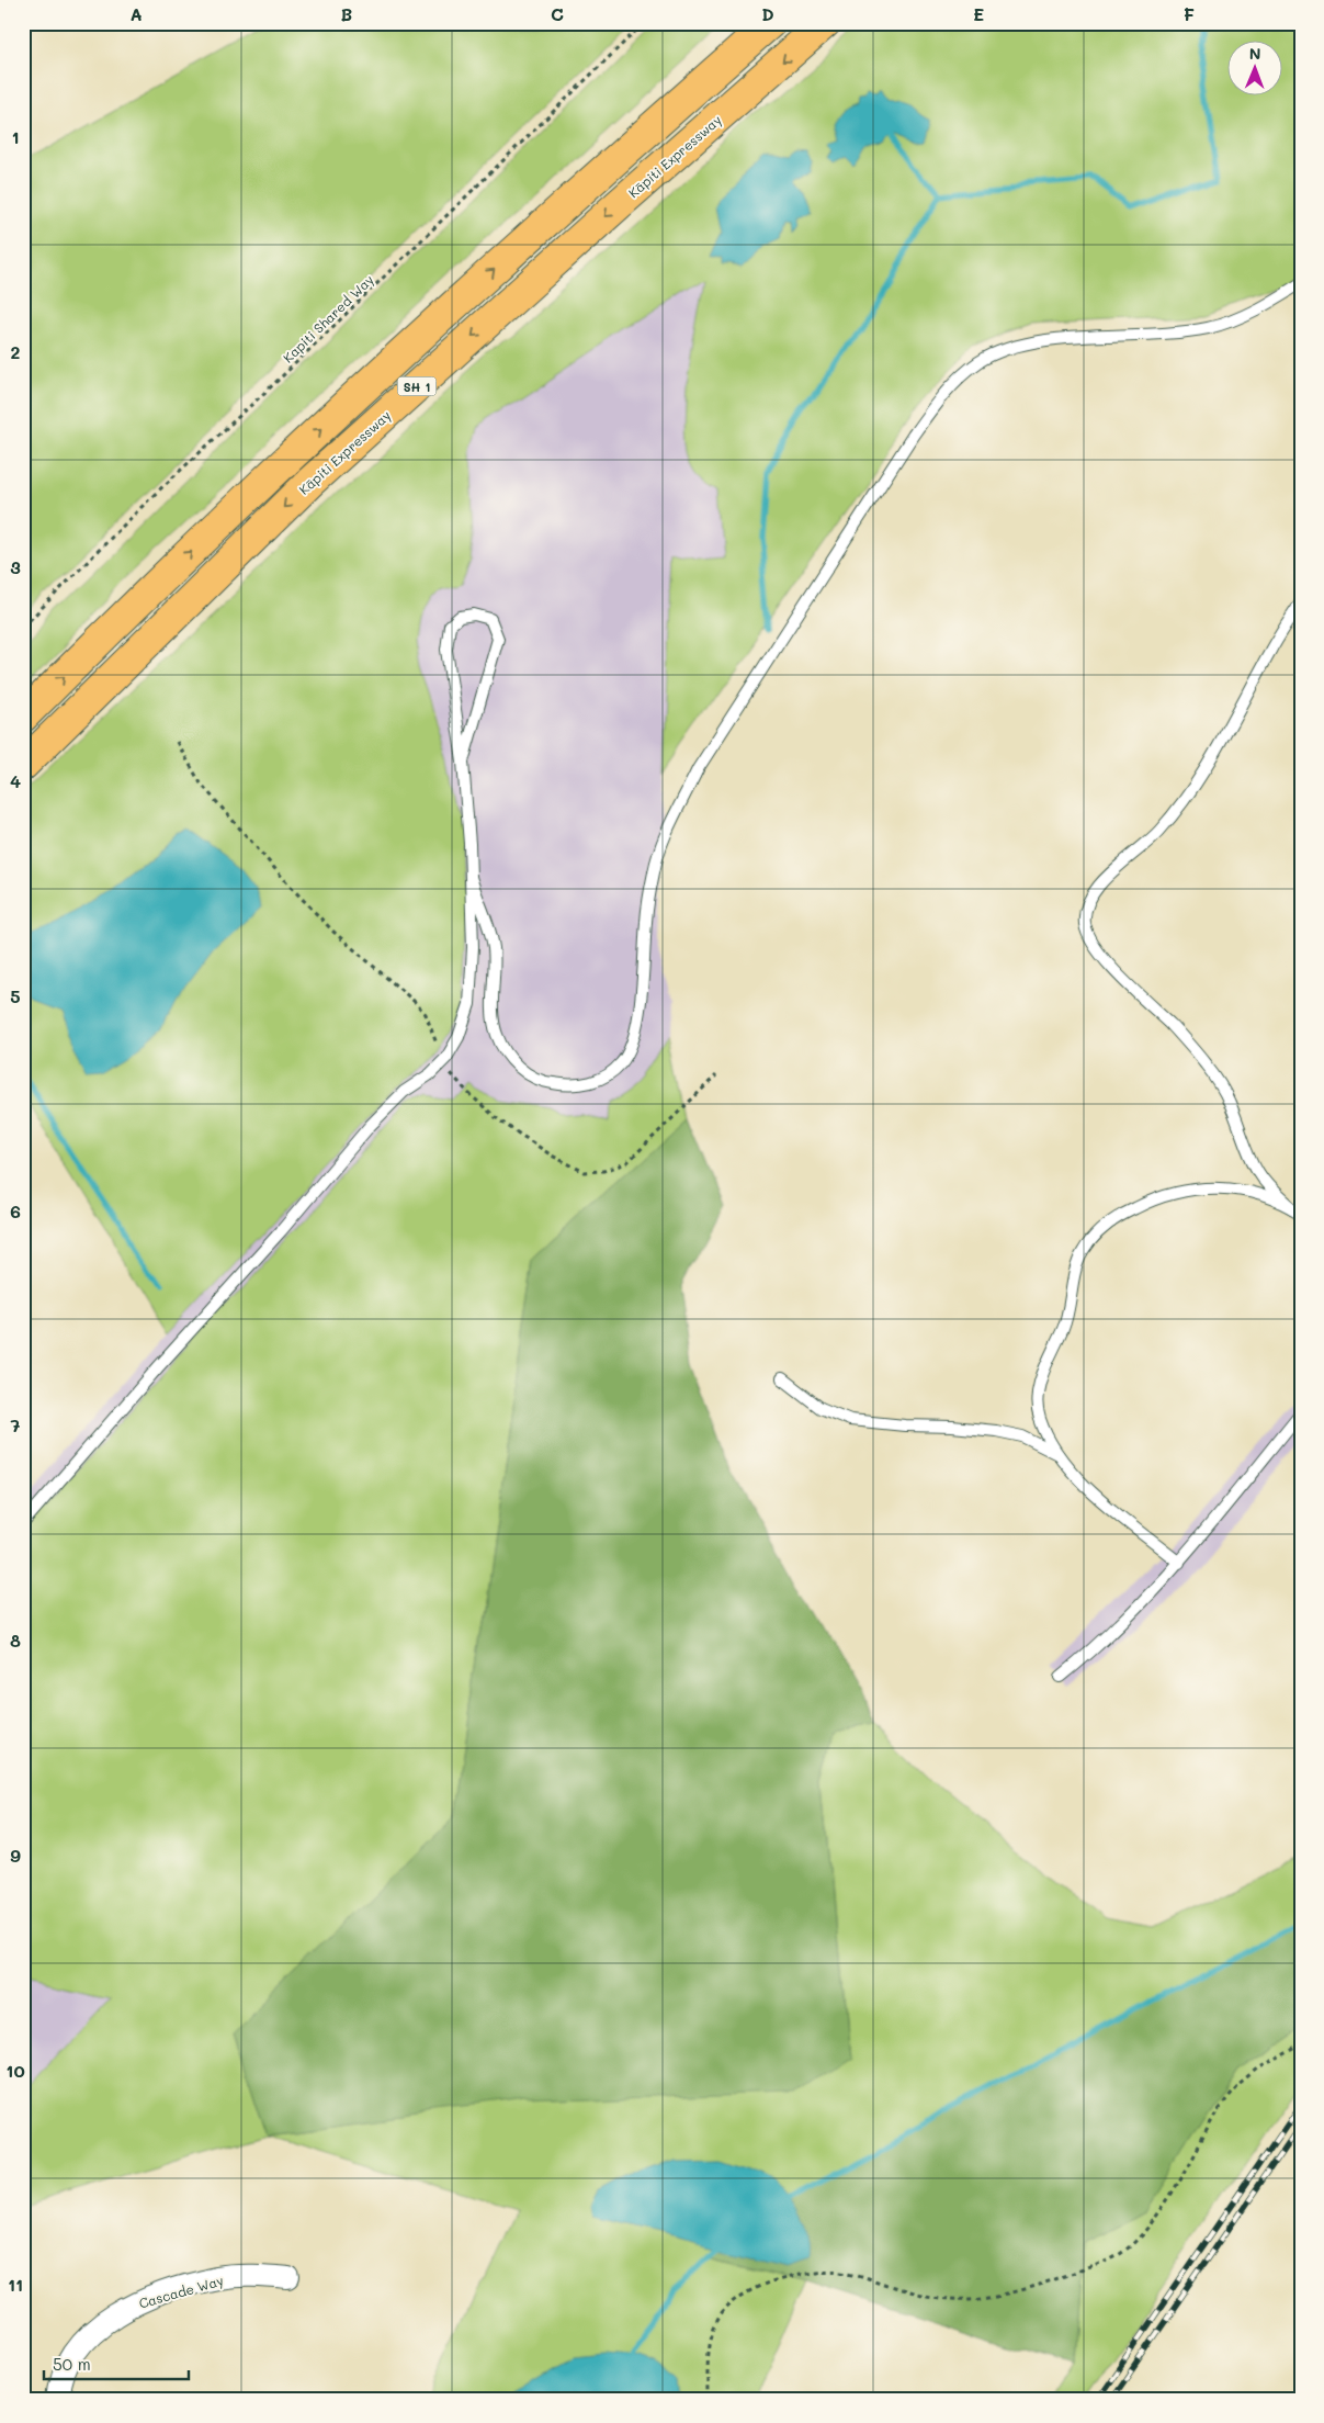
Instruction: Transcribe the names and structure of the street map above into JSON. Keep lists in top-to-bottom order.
{
  "streets": {
    "highway": ["Kāpiti Expressway", "SH 1"],
    "street": ["Cascade Way"],
    "path": ["Kapiti Shared Way"]
  },
  "scale_bar": "50 m",
  "north": "top",
  "grid": {
    "columns": [
      "A",
      "B",
      "C",
      "D",
      "E",
      "F"
    ],
    "rows": [
      "1",
      "2",
      "3",
      "4",
      "5",
      "6",
      "7",
      "8",
      "9",
      "10",
      "11"
    ]
  }
}
